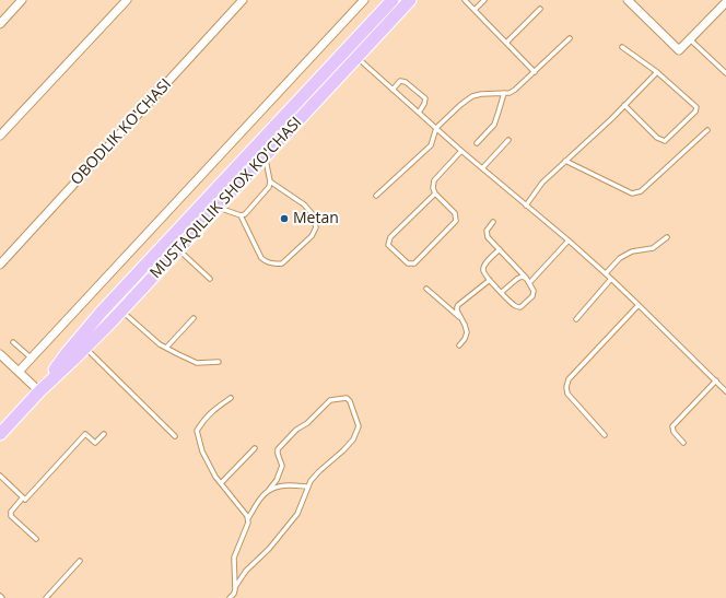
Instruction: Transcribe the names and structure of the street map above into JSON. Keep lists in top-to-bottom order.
{
  "streets": {
    "main road": ["MUSTAQILLIK SHOX KO'CHASI"],
    "street": ["OBODLIK KO'CHASI"]
  },
  "places": ["Metan"]
}
